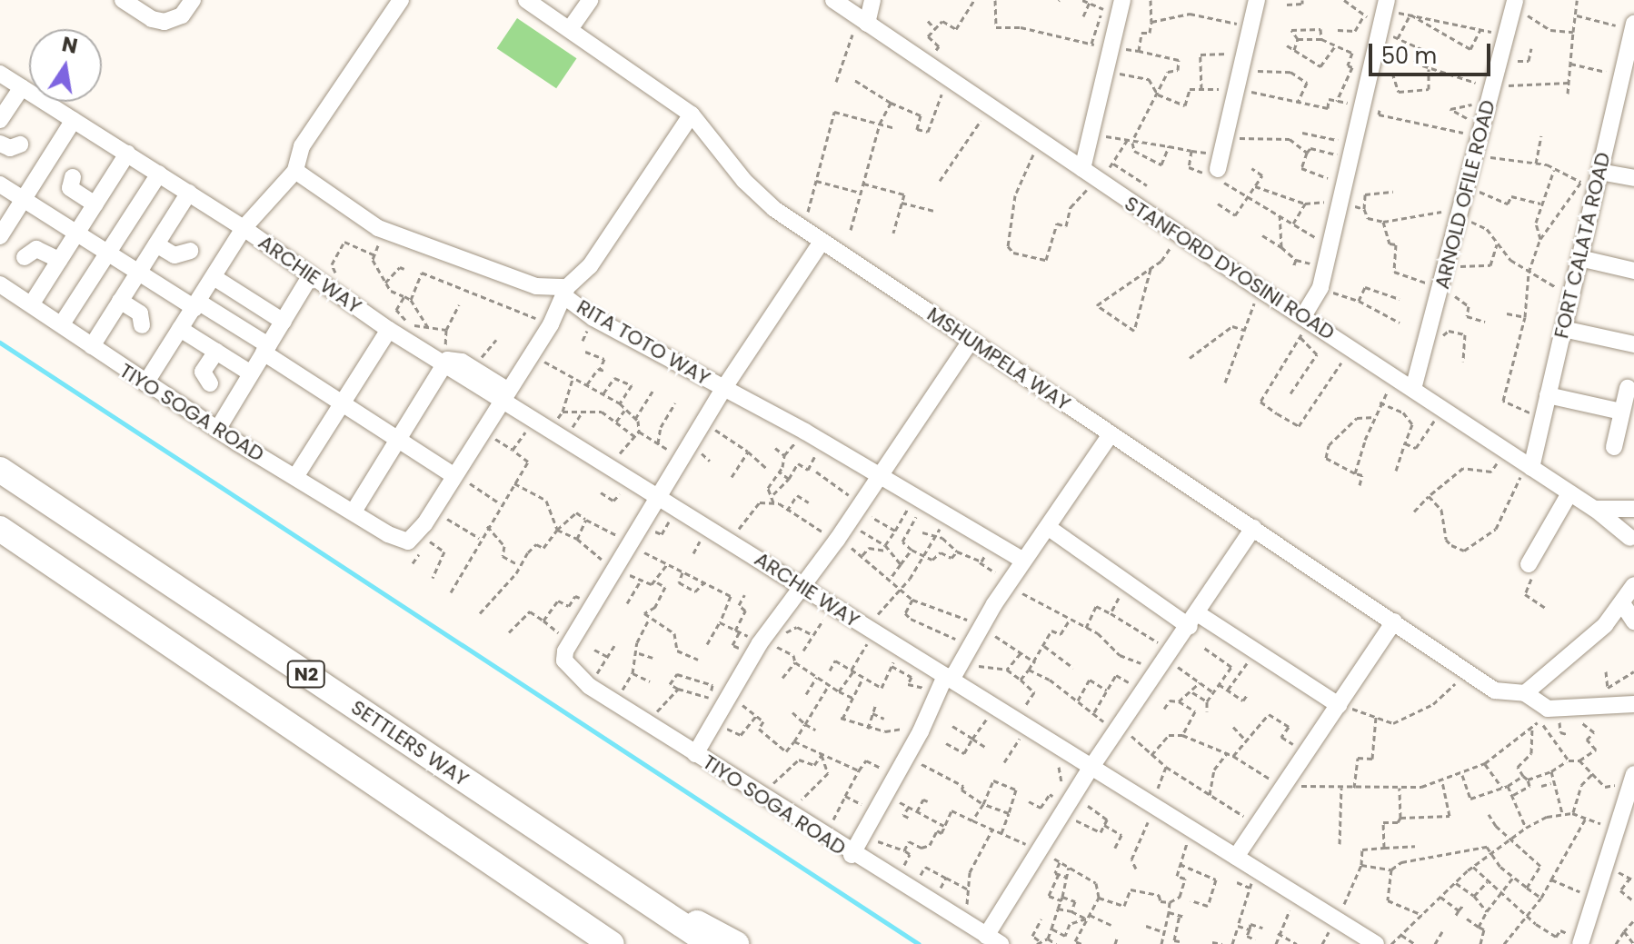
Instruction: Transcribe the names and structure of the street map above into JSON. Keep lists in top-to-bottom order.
{
  "streets": {
    "highway": ["N2", "SETTLERS WAY"],
    "street": [
      "ARNOLD OFILE ROAD",
      "FORT CALATA ROAD",
      "STANFORD DYOSINI ROAD",
      "ARCHIE WAY",
      "RITA TOTO WAY",
      "MSHUMPELA WAY",
      "TIYO SOGA ROAD"
    ]
  },
  "crossings": [
    ["ARNOLD OFILE ROAD", "STANFORD DYOSINI ROAD"],
    ["FORT CALATA ROAD", "STANFORD DYOSINI ROAD"]
  ],
  "scale_bar": "50 m",
  "north": "top"
}
